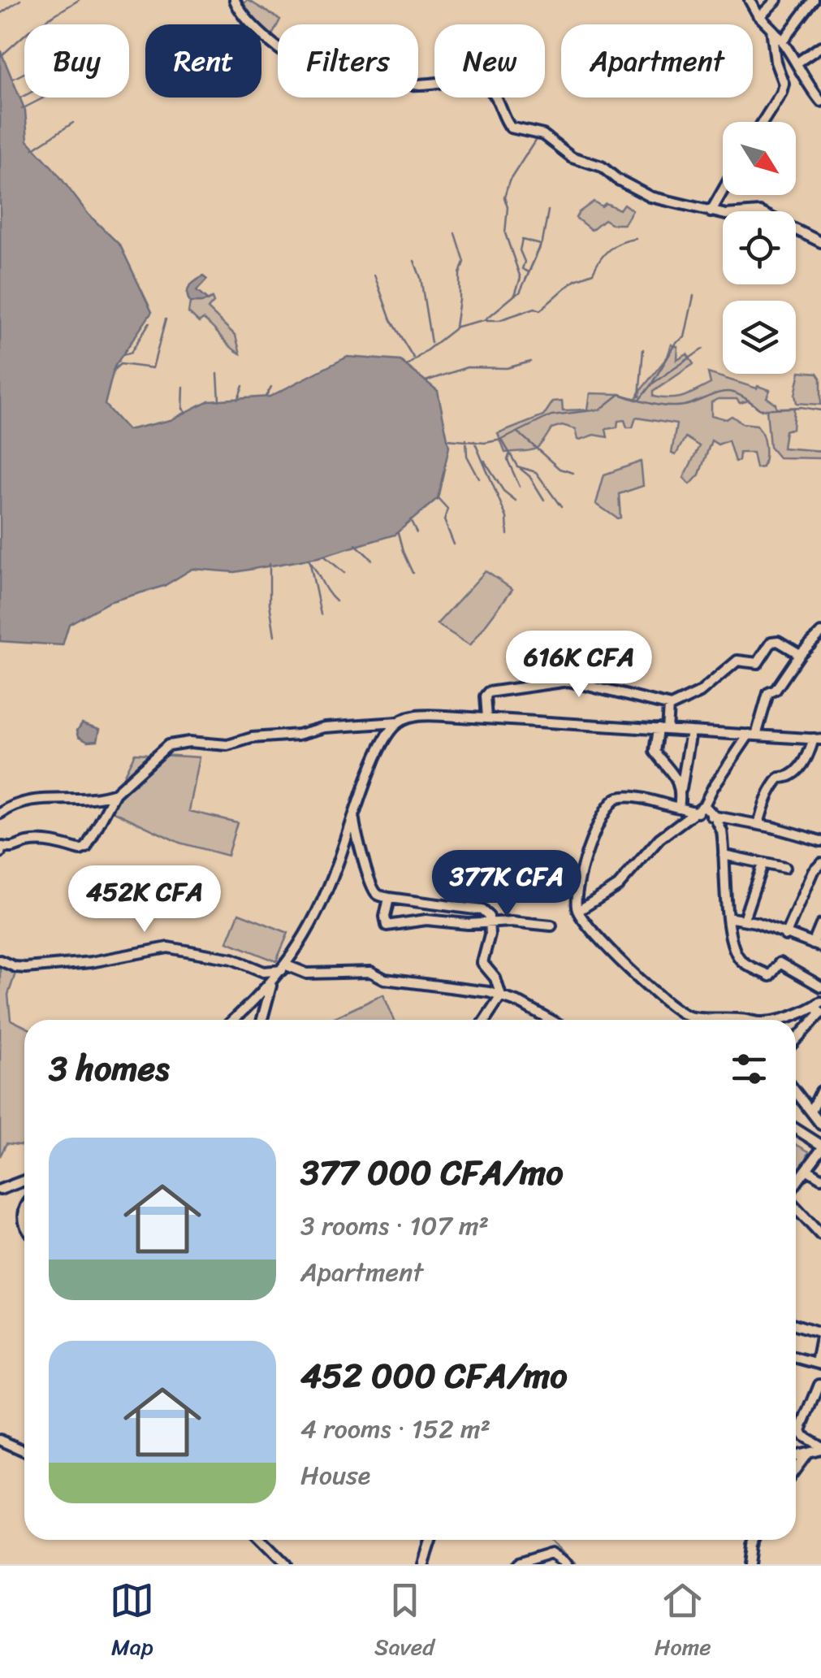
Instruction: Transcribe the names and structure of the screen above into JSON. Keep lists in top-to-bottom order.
{
  "north": "bottom right",
  "page": {
    "chip": [
      "Buy",
      "Rent",
      "Filters",
      "New",
      "Apartment"
    ],
    "price": ["616K CFA", "377K CFA", "452K CFA"],
    "heading": "3 homes",
    "list": [
      {
        "name": "377 000 CFA/mo",
        "note": "3 rooms · 107 m² · Apartment"
      },
      {
        "name": "452 000 CFA/mo",
        "note": "4 rooms · 152 m² · House"
      }
    ],
    "tabs": ["Map", "Saved", "Home"]
  }
}
